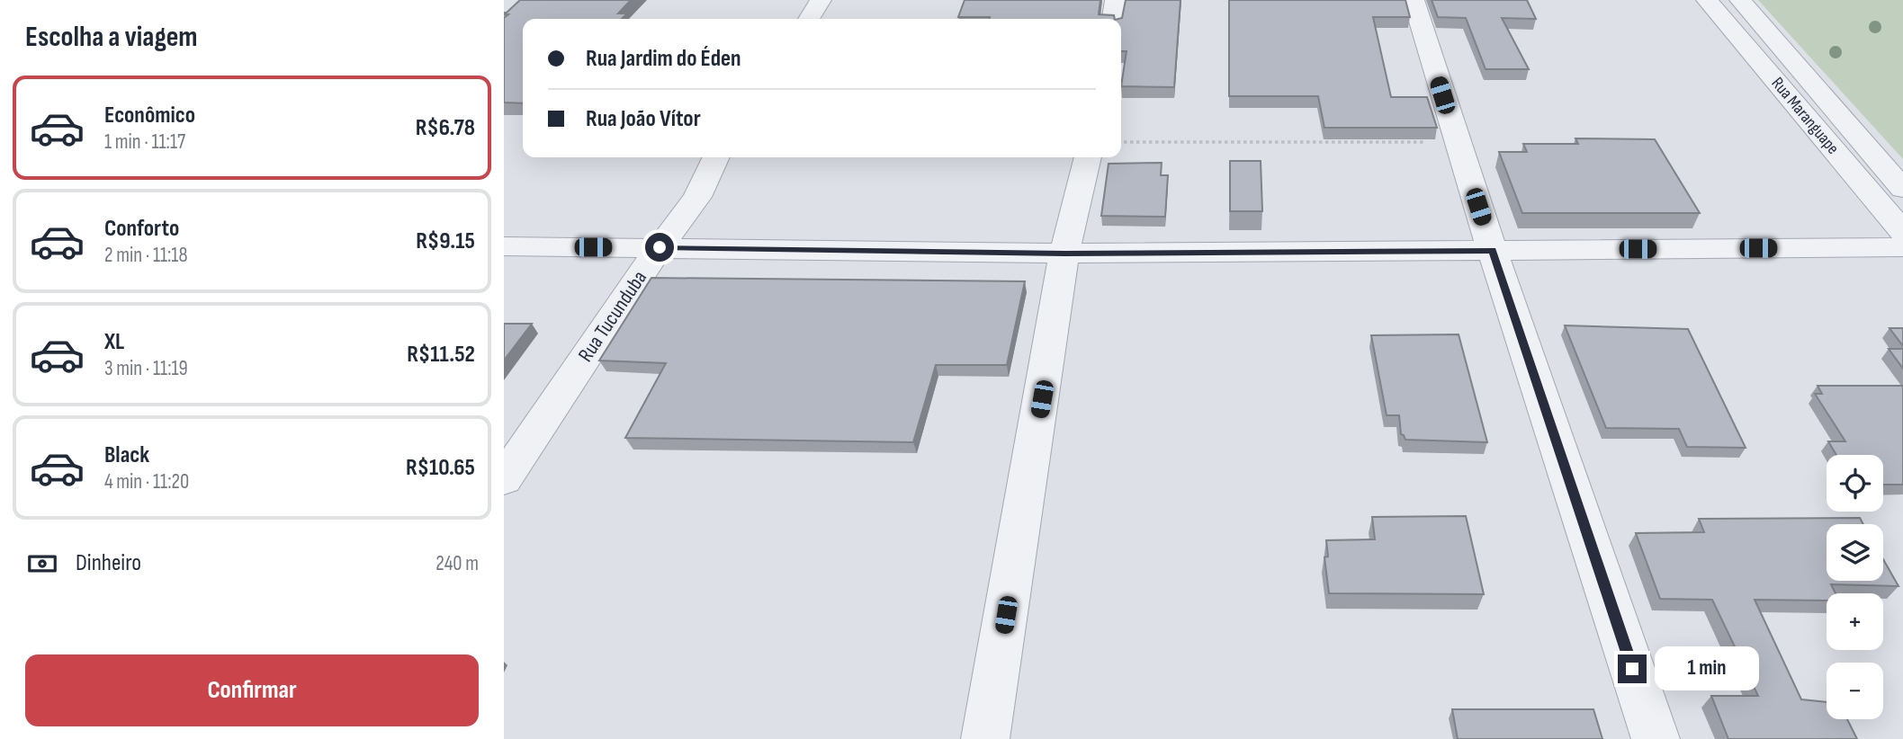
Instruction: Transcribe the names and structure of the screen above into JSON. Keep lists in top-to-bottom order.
{
  "streets": {
    "street": ["Rua Maranguape", "Rua Tucunduba"]
  },
  "page": {
    "heading": "Escolha a viagem",
    "banner": ["Rua Jardim do Éden", "Rua João Vítor"],
    "list": [
      {
        "name": "Econômico",
        "note": "1 min · 11:17",
        "value": "R$6.78"
      },
      {
        "name": "Conforto",
        "note": "2 min · 11:18",
        "value": "R$9.15"
      },
      {
        "name": "XL",
        "note": "3 min · 11:19",
        "value": "R$11.52"
      },
      {
        "name": "Black",
        "note": "4 min · 11:20",
        "value": "R$10.65"
      }
    ],
    "map_buttons": ["+", "−"],
    "pay": ["Dinheiro", "240 m"],
    "buttons": "Confirmar",
    "bubble": "1 min"
  }
}
